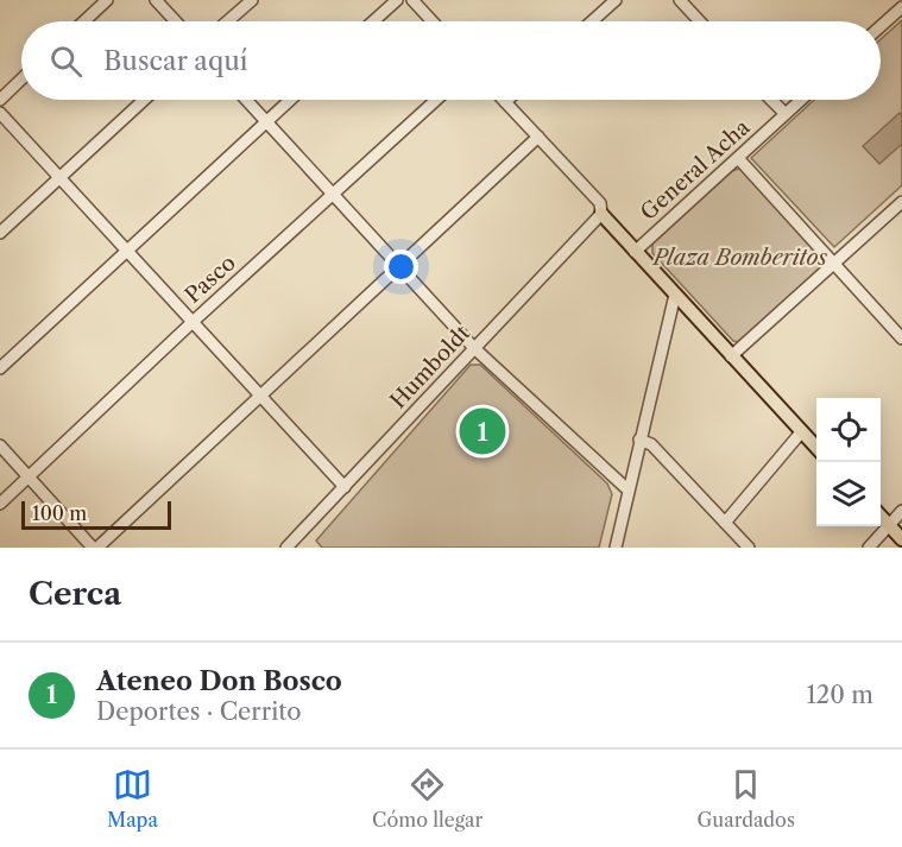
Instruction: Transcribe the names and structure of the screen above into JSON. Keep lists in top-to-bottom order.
{
  "streets": {
    "street": ["General Acha", "Pasco", "Humboldt"]
  },
  "parks": ["Plaza Bomberitos"],
  "scale_bar": "100 m",
  "page": {
    "search": "Buscar aquí",
    "pins": "1",
    "scale": "100 m",
    "heading": "Cerca",
    "list": [
      {
        "mark": "1",
        "name": "Ateneo Don Bosco",
        "note": "Deportes · Cerrito",
        "value": "120 m"
      }
    ],
    "nav": ["Mapa", "Cómo llegar", "Guardados"]
  }
}
